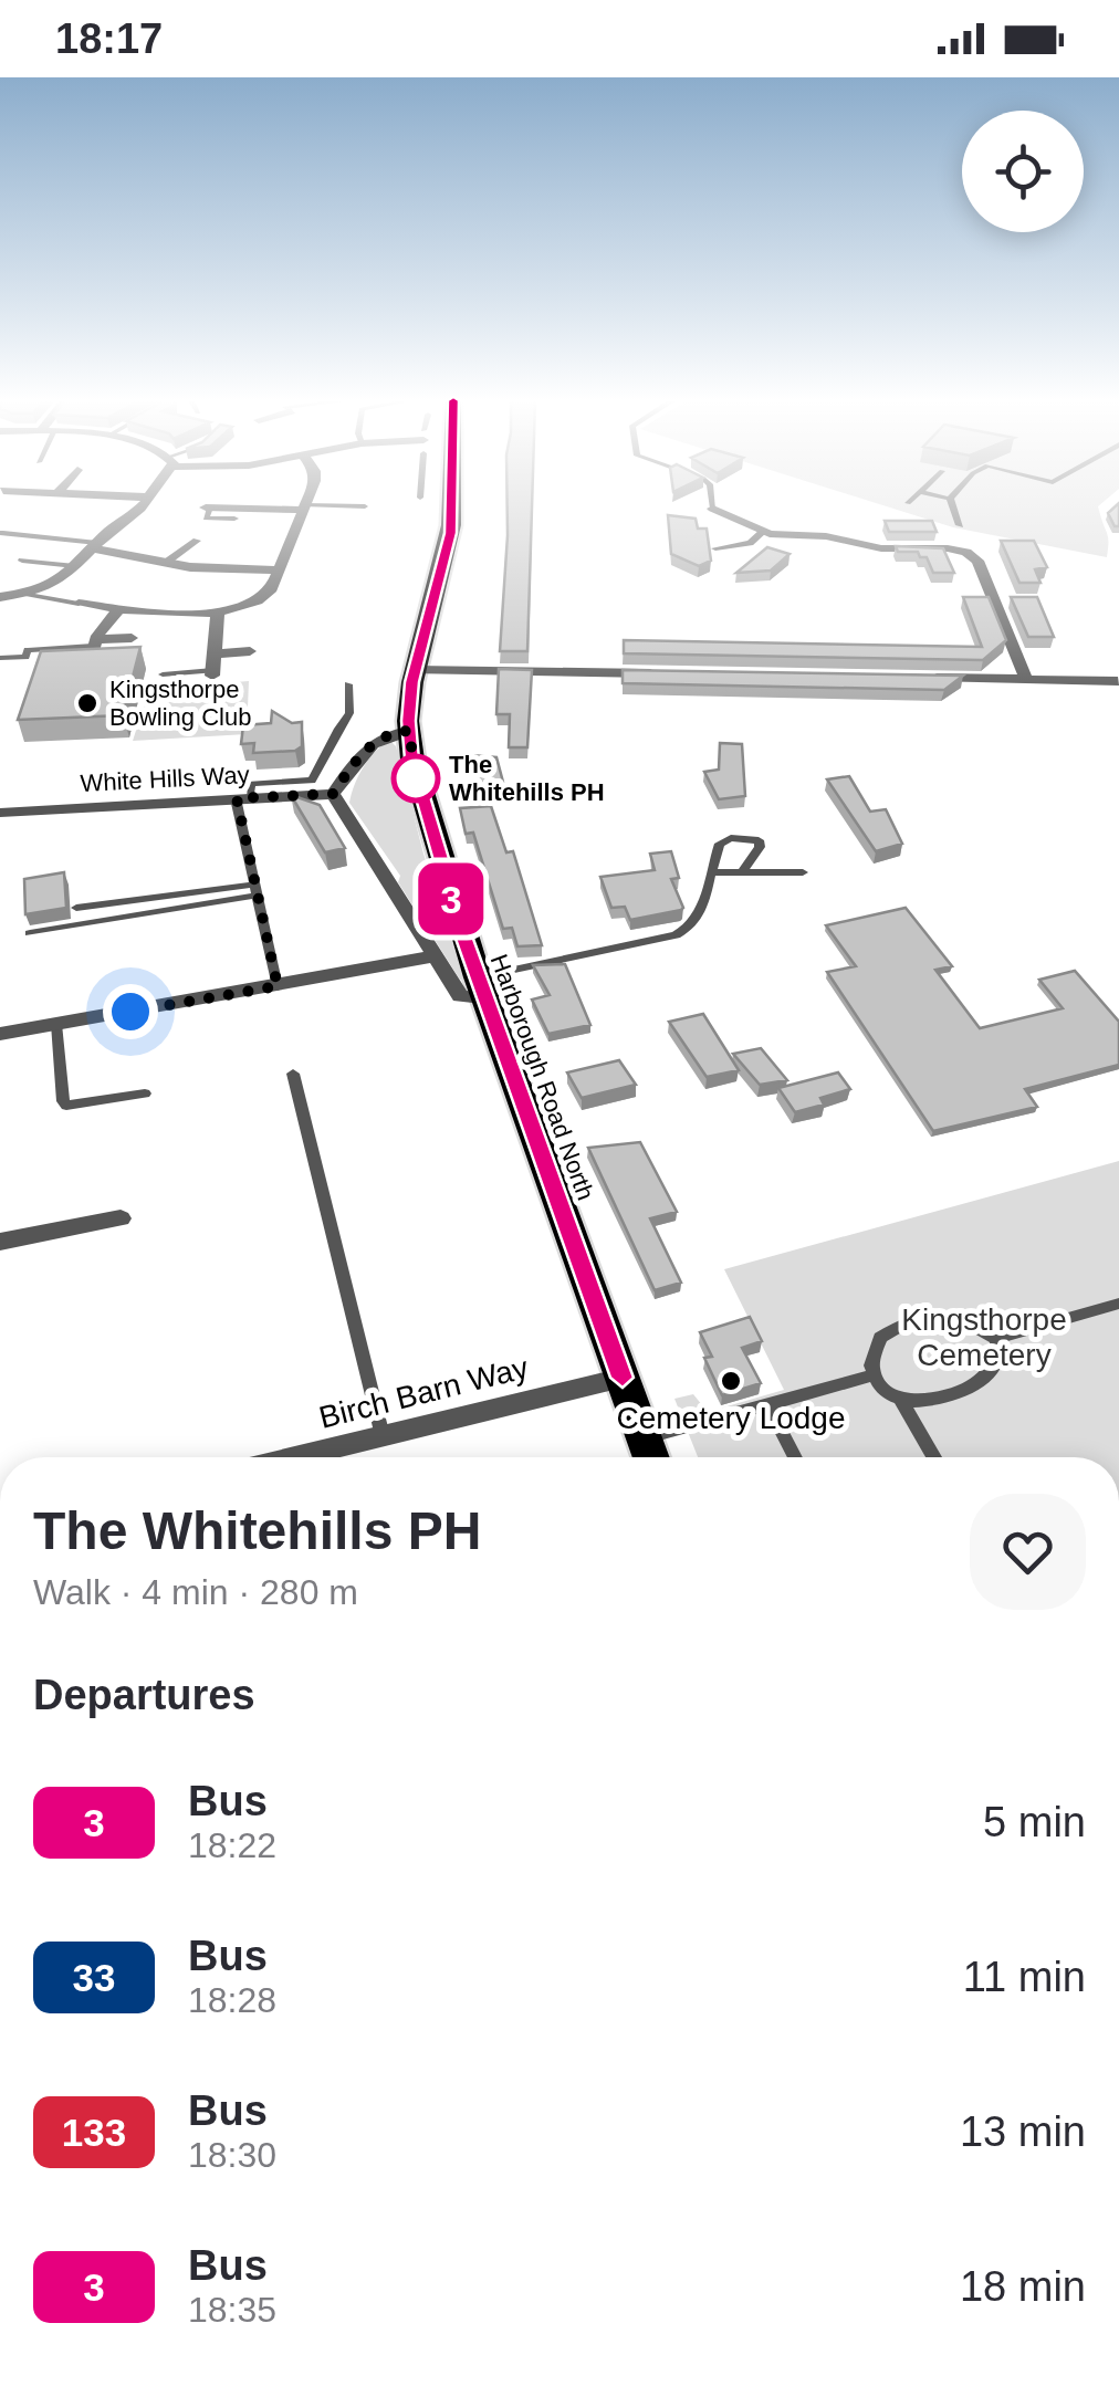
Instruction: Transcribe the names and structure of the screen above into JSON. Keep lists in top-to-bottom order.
{
  "streets": {
    "highway": ["Harborough Road North"],
    "street": ["White Hills Way", "Birch Barn Way"]
  },
  "crossings": [
    ["Harborough Road North", "Birch Barn Way"]
  ],
  "parks": ["Kingsthorpe Cemetery"],
  "places": ["Kingsthorpe Bowling Club", "The Whitehills PH", "Cemetery Lodge"],
  "lines": ["bus line 3"],
  "page": {
    "status": "18:17",
    "on_map": "3",
    "heading": [
      ["The Whitehills PH", "Walk · 4 min · 280 m"],
      "Departures"
    ],
    "list": [
      {
        "mark": "3",
        "name": "Bus",
        "note": "18:22",
        "value": "5 min"
      },
      {
        "mark": "33",
        "name": "Bus",
        "note": "18:28",
        "value": "11 min"
      },
      {
        "mark": "133",
        "name": "Bus",
        "note": "18:30",
        "value": "13 min"
      },
      {
        "mark": "3",
        "name": "Bus",
        "note": "18:35",
        "value": "18 min"
      }
    ]
  }
}
